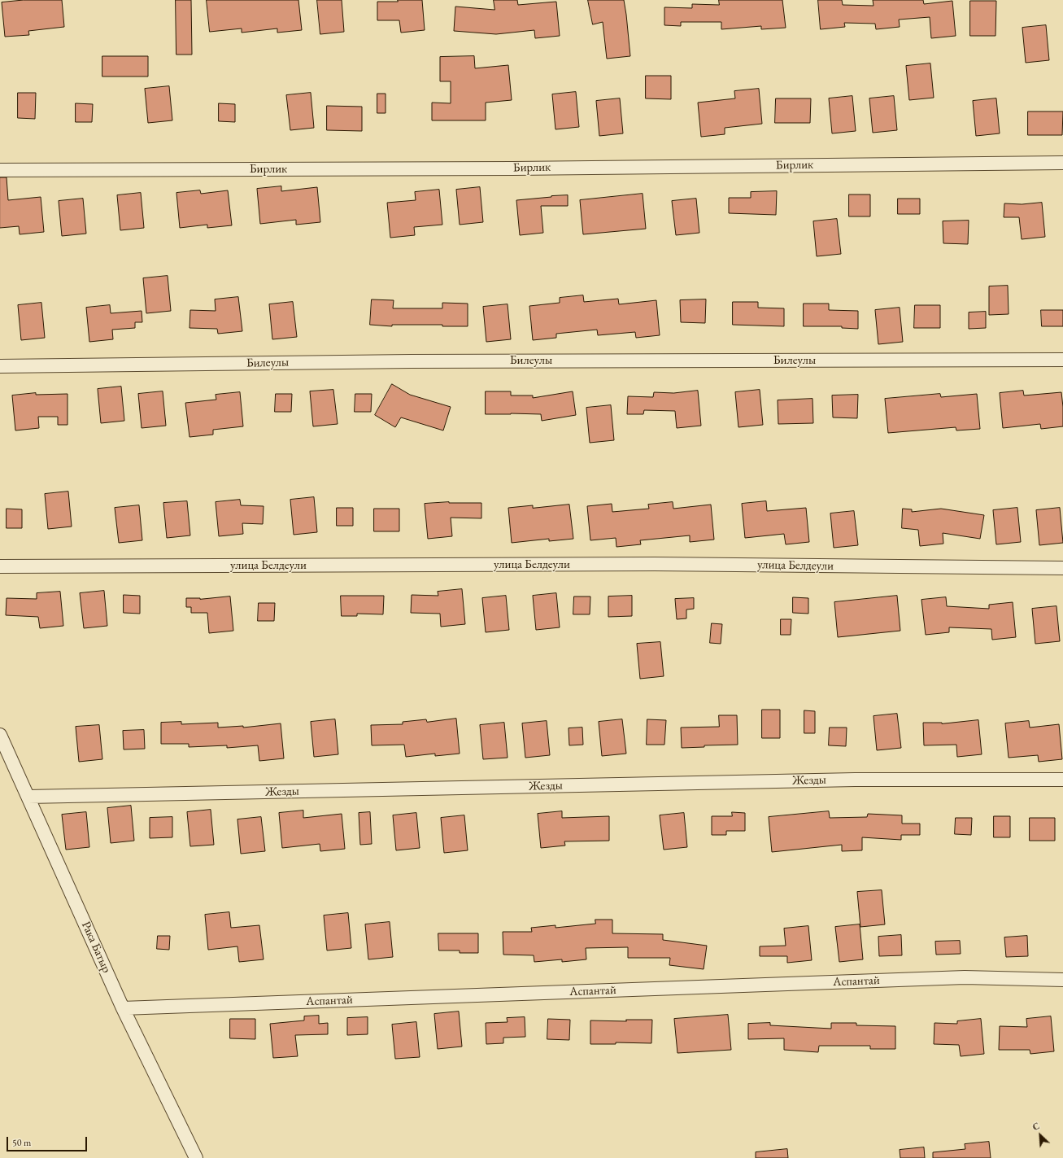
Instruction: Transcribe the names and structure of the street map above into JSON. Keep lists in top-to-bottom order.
{
  "streets": {
    "street": [
      "Бирлик",
      "Билеулы",
      "улица Белдеули",
      "Жезды",
      "Рака Батыр",
      "Аспантай"
    ]
  },
  "crossings": [
    ["Жезды", "Рака Батыр"],
    ["Рака Батыр", "Аспантай"]
  ],
  "scale_bar": "50 m",
  "north": "top left"
}
